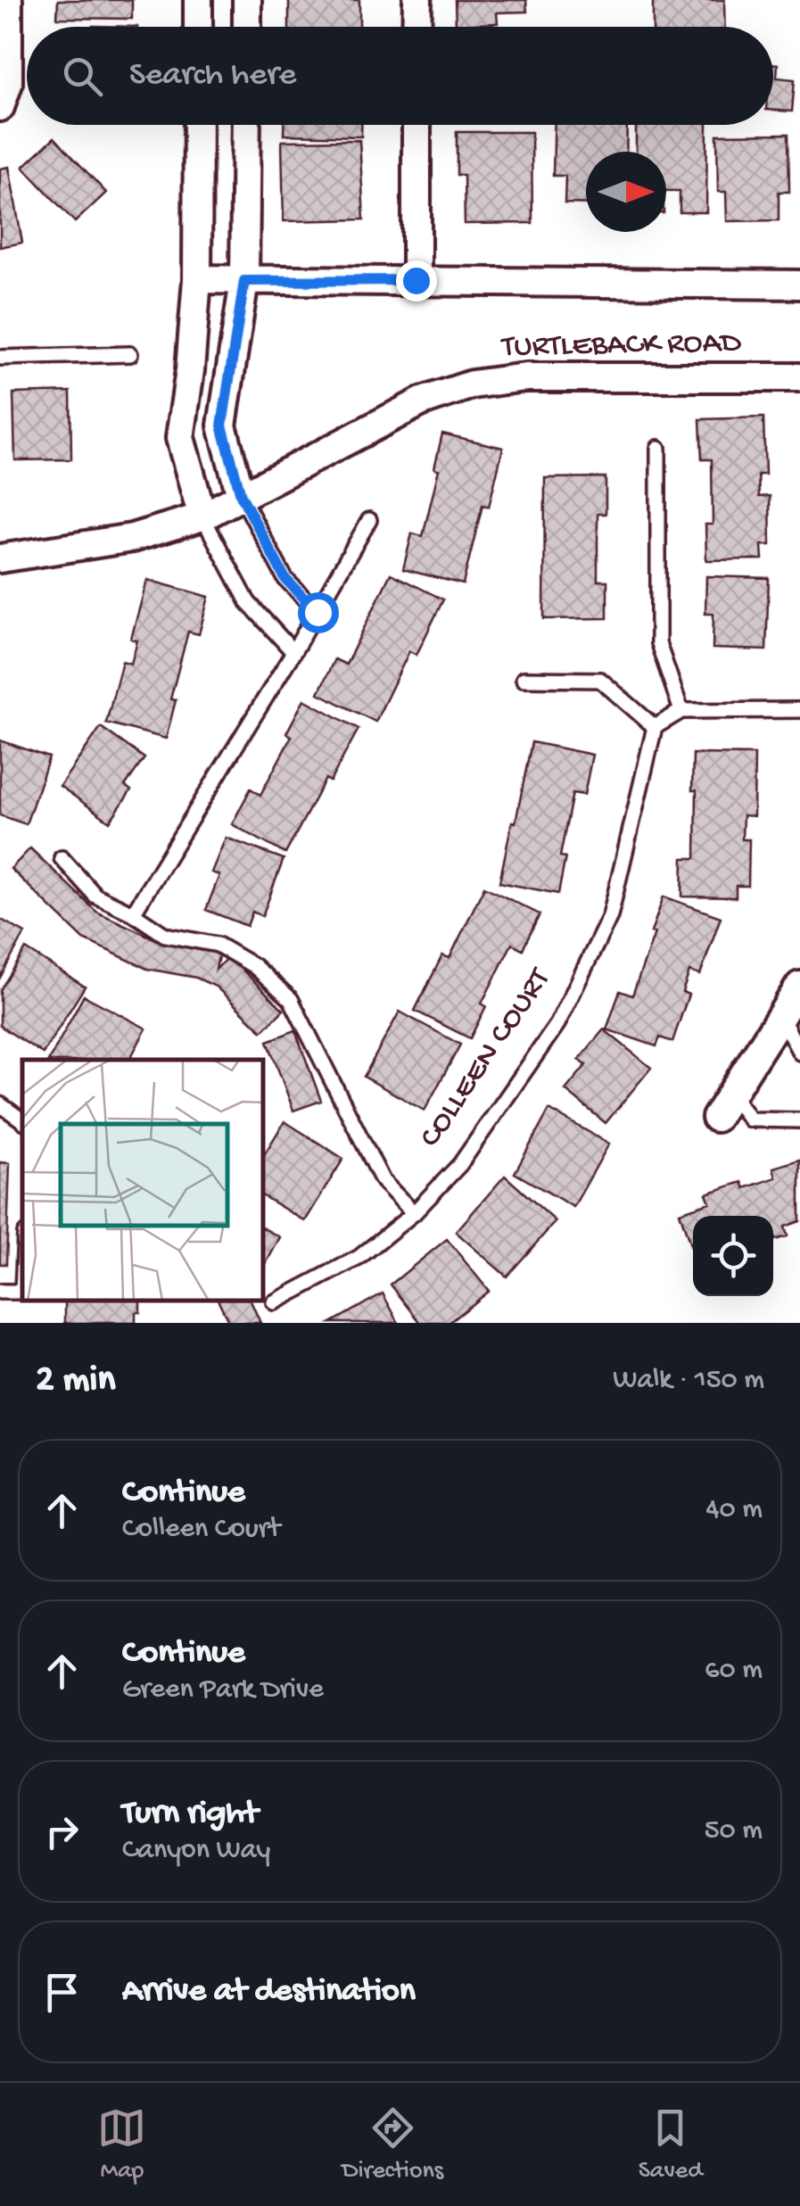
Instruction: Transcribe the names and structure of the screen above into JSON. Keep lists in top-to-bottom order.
{
  "streets": {
    "street": ["TURTLEBACK ROAD"],
    "lane": ["COLLEEN COURT"]
  },
  "north": "right",
  "page": {
    "search": "Search here",
    "heading": ["2 min", "Walk · 150 m"],
    "list": [
      ["Continue", "Colleen Court", "40 m"],
      ["Continue", "Green Park Drive", "60 m"],
      ["Turn right", "Canyon Way", "50 m"],
      "Arrive at destination"
    ],
    "nav": ["Map", "Directions", "Saved"]
  }
}
